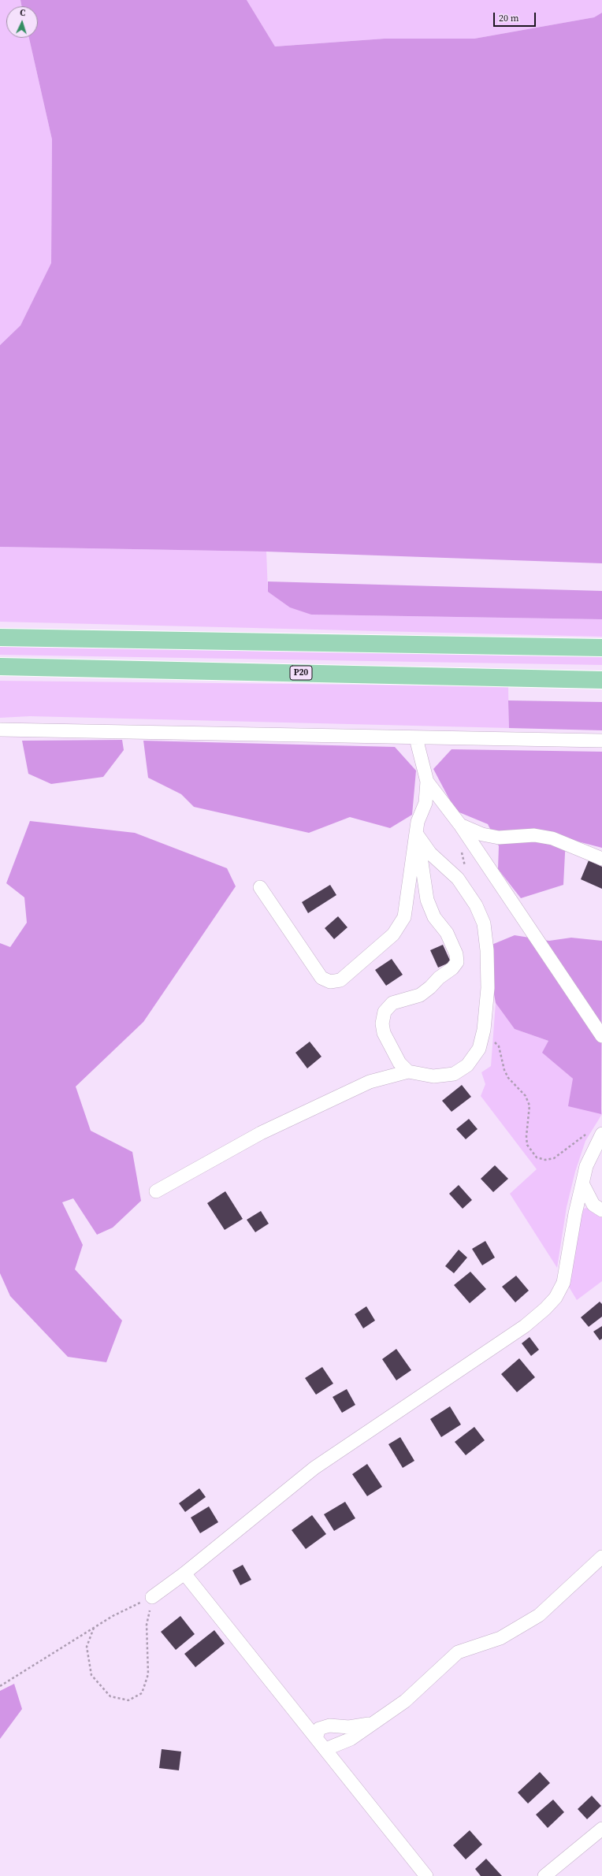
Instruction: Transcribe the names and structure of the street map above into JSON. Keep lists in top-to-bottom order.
{
  "streets": {
    "main road": ["Р20"]
  },
  "scale_bar": "20 m",
  "north": "top"
}
